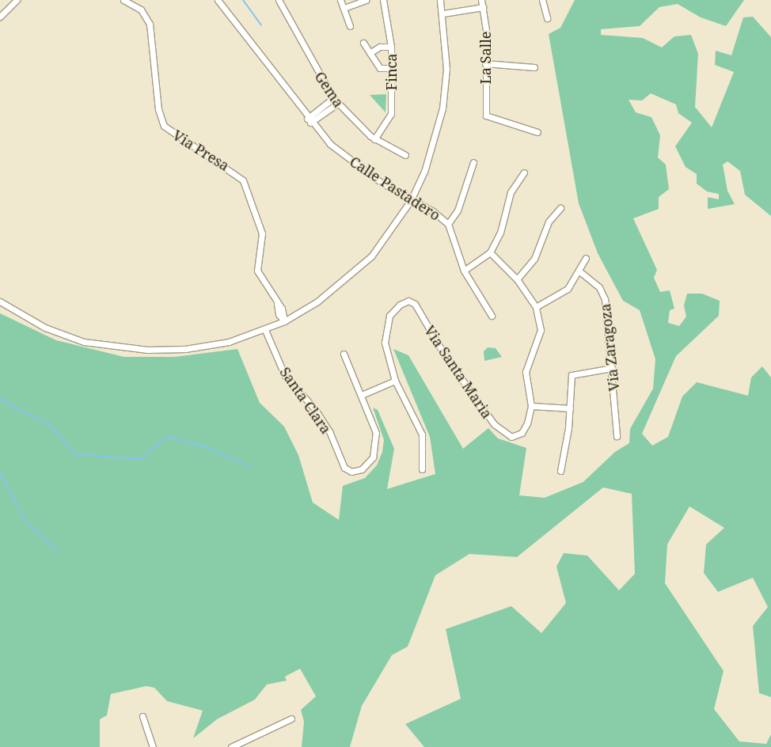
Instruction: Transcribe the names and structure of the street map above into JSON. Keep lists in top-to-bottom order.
{
  "streets": {
    "street": [
      "La Salle",
      "Finca",
      "Gema",
      "Via Presa",
      "Calle Pastadero",
      "Via Zaragoza",
      "Via Santa Maria",
      "Santa Clara"
    ]
  },
  "crossings": [
    ["Finca", "Gema"]
  ]
}
